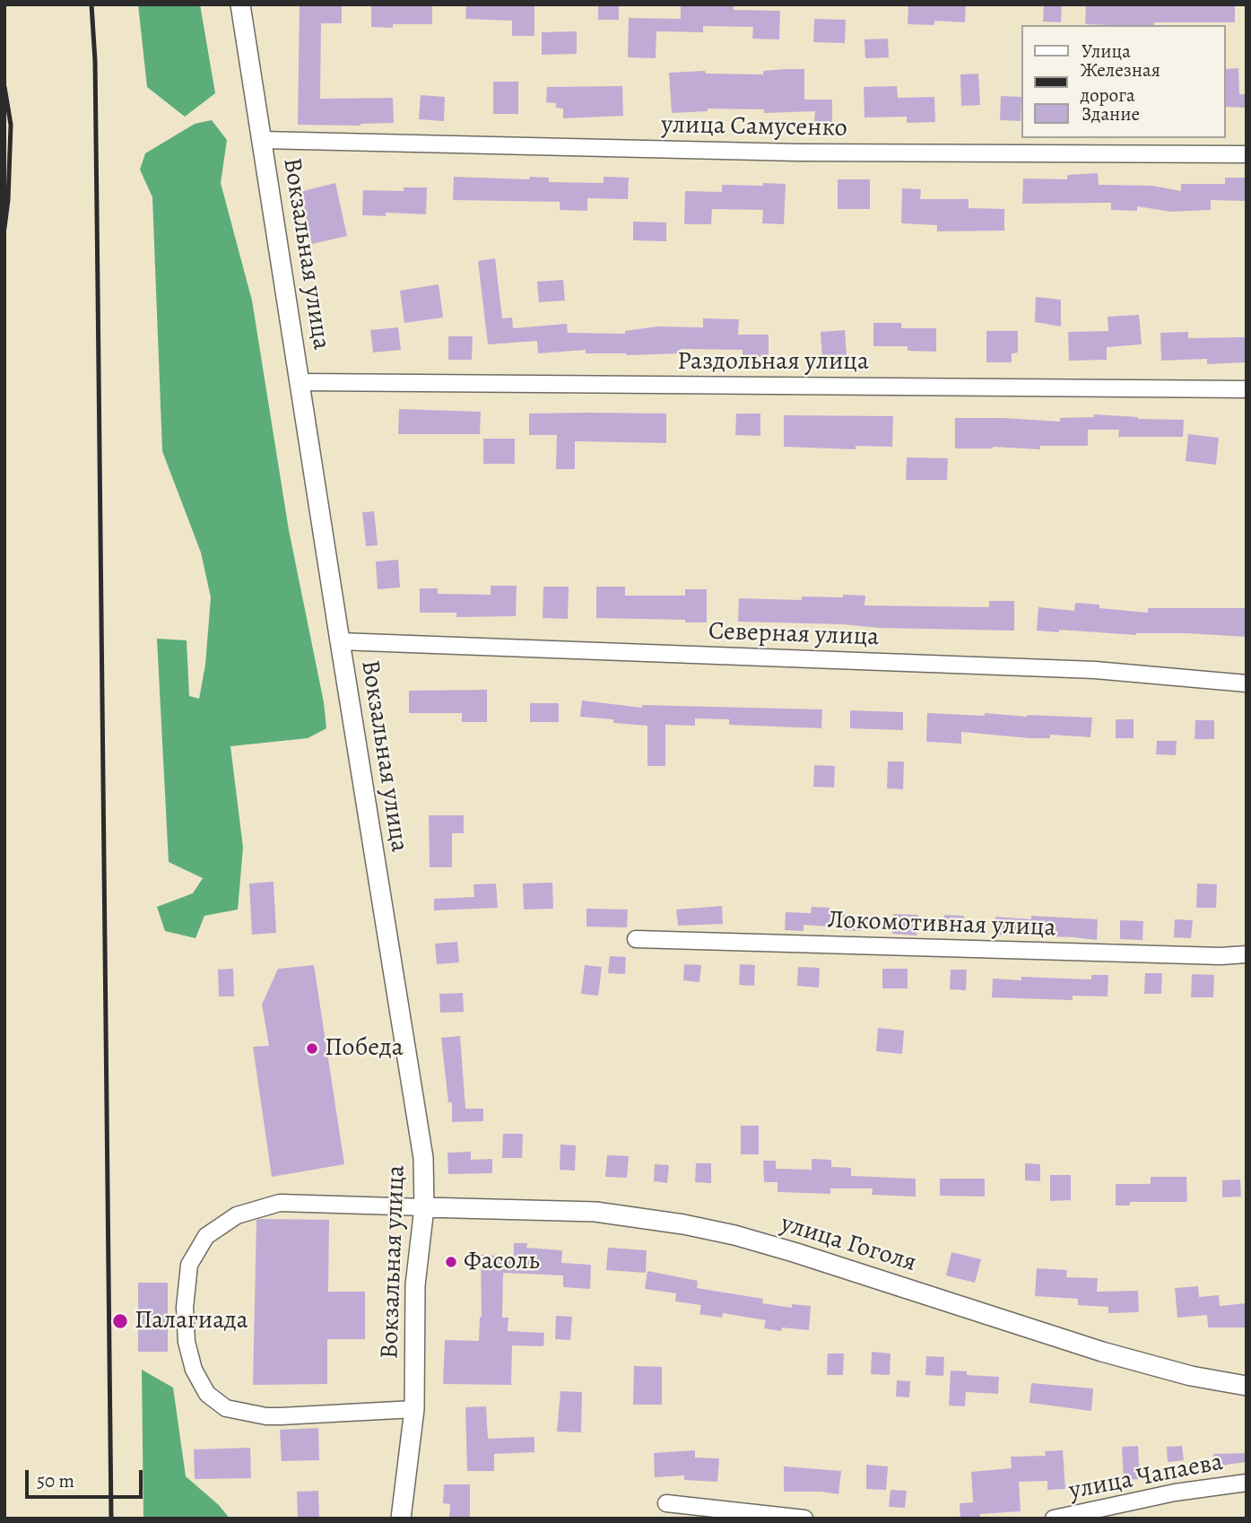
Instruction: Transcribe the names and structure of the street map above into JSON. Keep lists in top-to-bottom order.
{
  "streets": {
    "main road": ["Вокзальная улица", "улица Гоголя"],
    "street": [
      "улица Самусенко",
      "Раздольная улица",
      "Северная улица",
      "Локомотивная улица",
      "улица Чапаева"
    ]
  },
  "crossings": [
    ["улица Самусенко", "Вокзальная улица"],
    ["Вокзальная улица", "Раздольная улица"],
    ["Вокзальная улица", "Северная улица"],
    ["Вокзальная улица", "улица Гоголя"]
  ],
  "places": ["Победа", "Фасоль", "Палагиада"],
  "legend": ["Улица", "Железная дорога", "Здание"],
  "scale_bar": "50 m"
}
